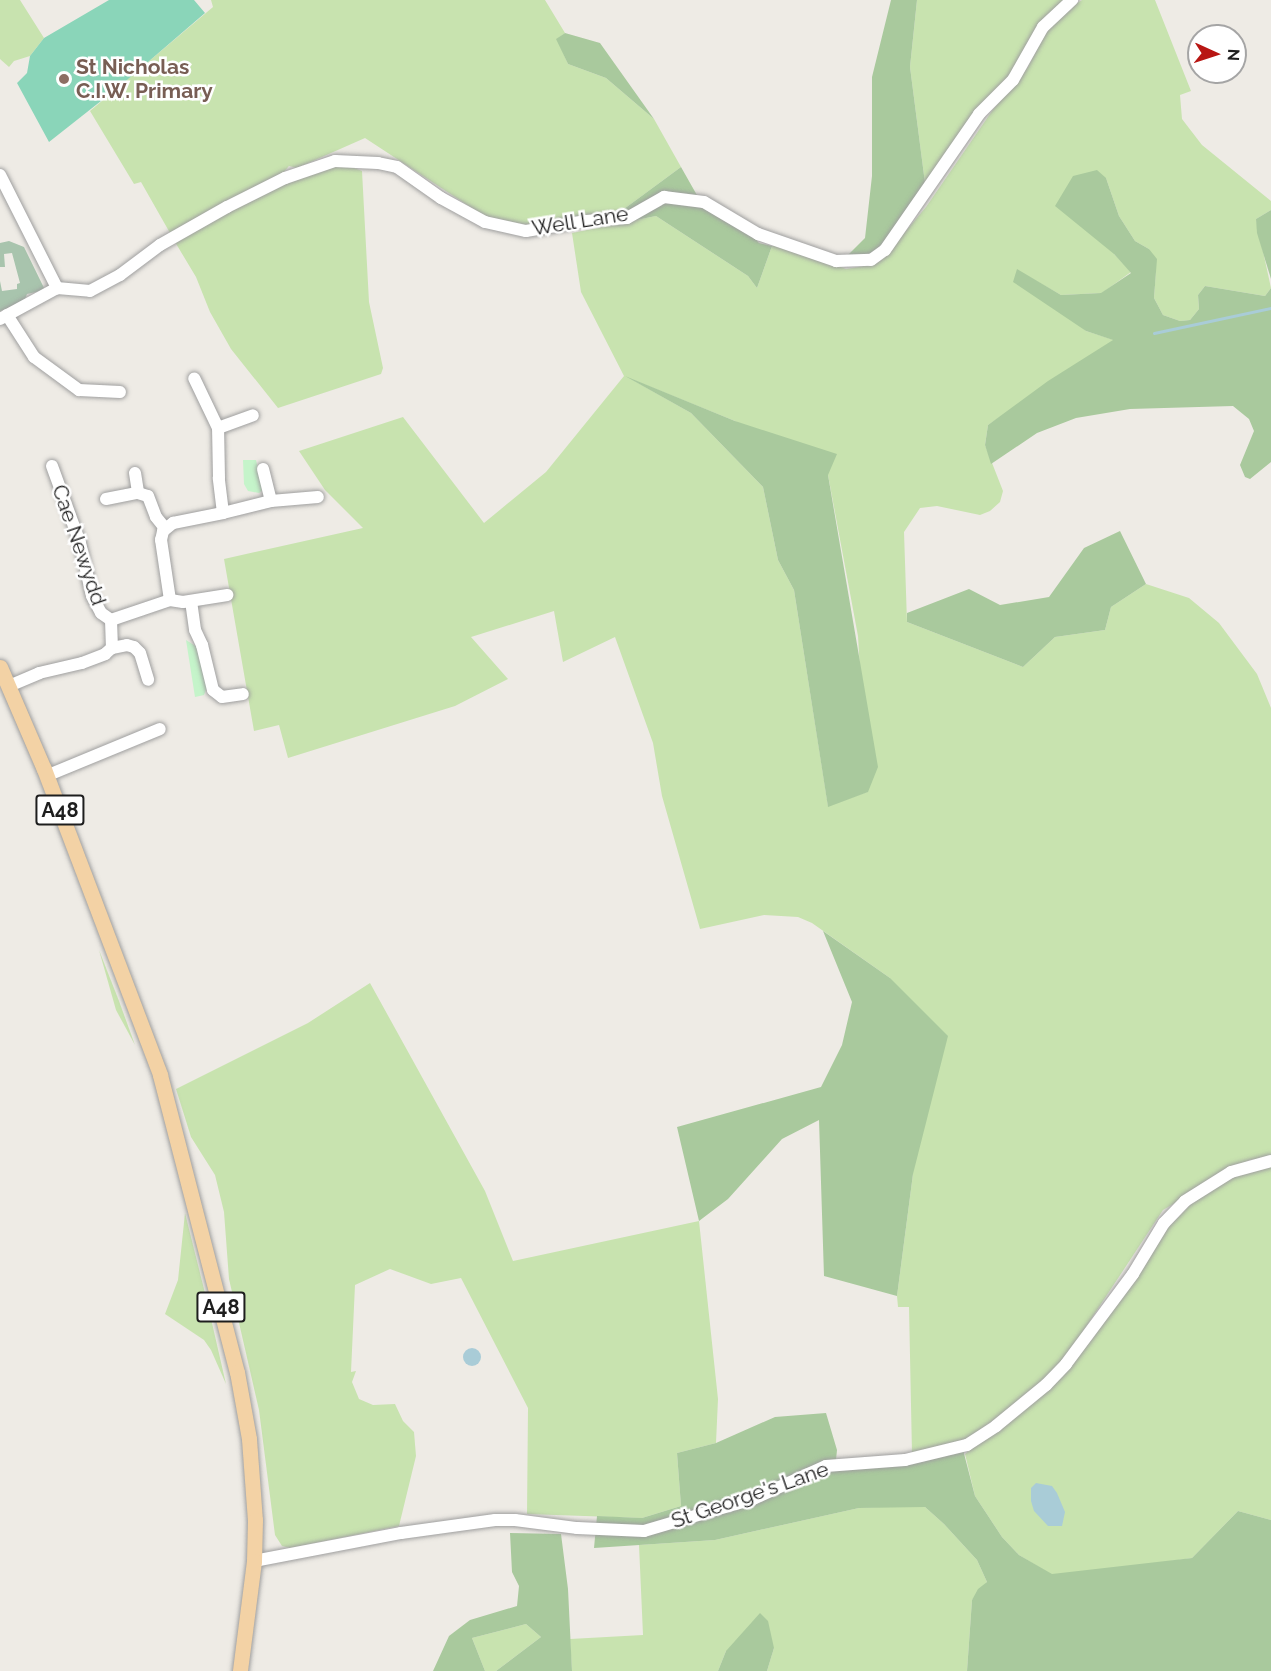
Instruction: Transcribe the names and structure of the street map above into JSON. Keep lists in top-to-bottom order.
{
  "streets": {
    "main road": ["A48"],
    "street": ["Well Lane", "Cae Newydd", "St George's Lane"]
  },
  "crossings": [
    ["A48", "St George's Lane"]
  ],
  "places": ["St Nicholas C.I.W. Primary"],
  "north": "right"
}
